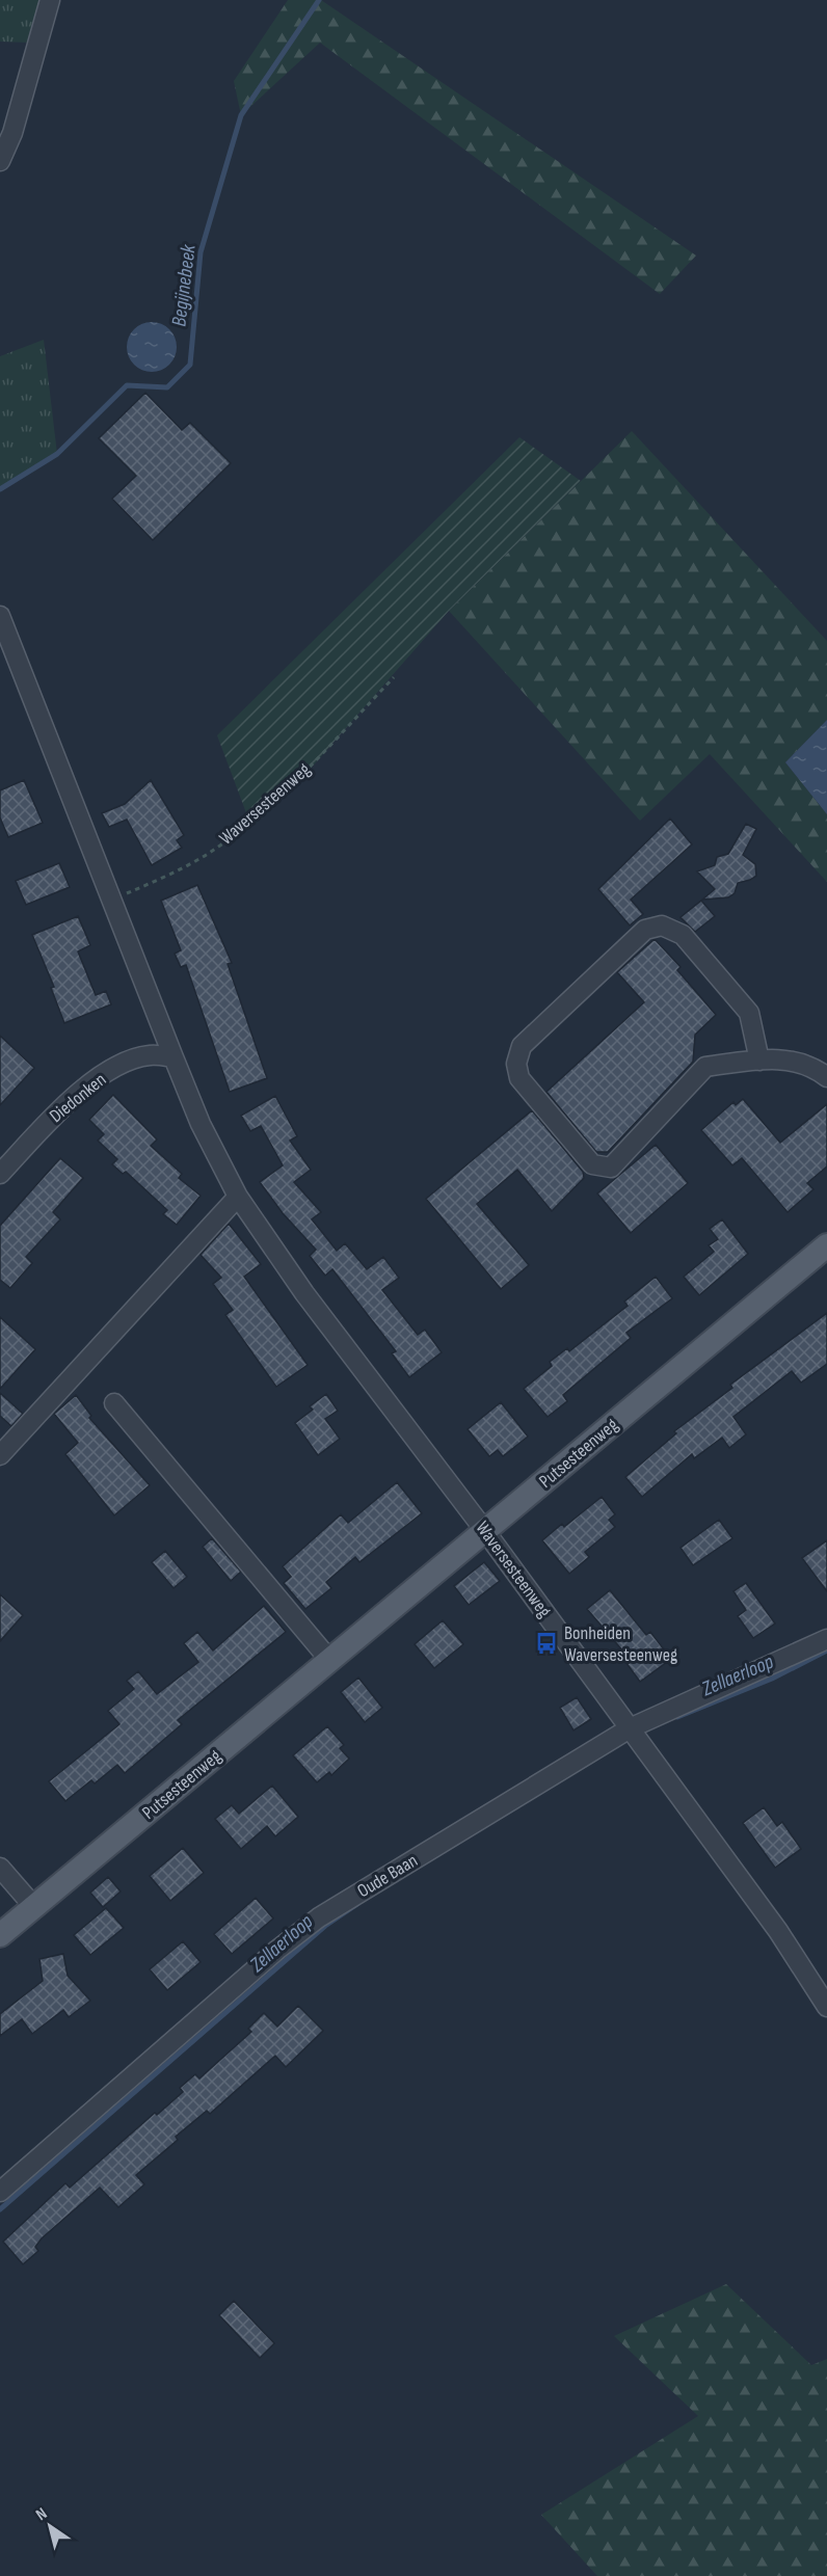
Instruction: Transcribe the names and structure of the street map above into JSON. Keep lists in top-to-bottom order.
{
  "streets": {
    "main road": ["Putsesteenweg"],
    "street": ["Waversesteenweg", "Diedonken", "Oude Baan"]
  },
  "crossings": [
    ["Waversesteenweg", "Diedonken"],
    ["Waversesteenweg", "Putsesteenweg"],
    ["Waversesteenweg", "Oude Baan"]
  ],
  "water": ["Begijnebeek", "Zellaerloop"],
  "places": {
    "bus stop": ["Bonheiden Waversesteenweg"]
  },
  "north": "top left"
}
